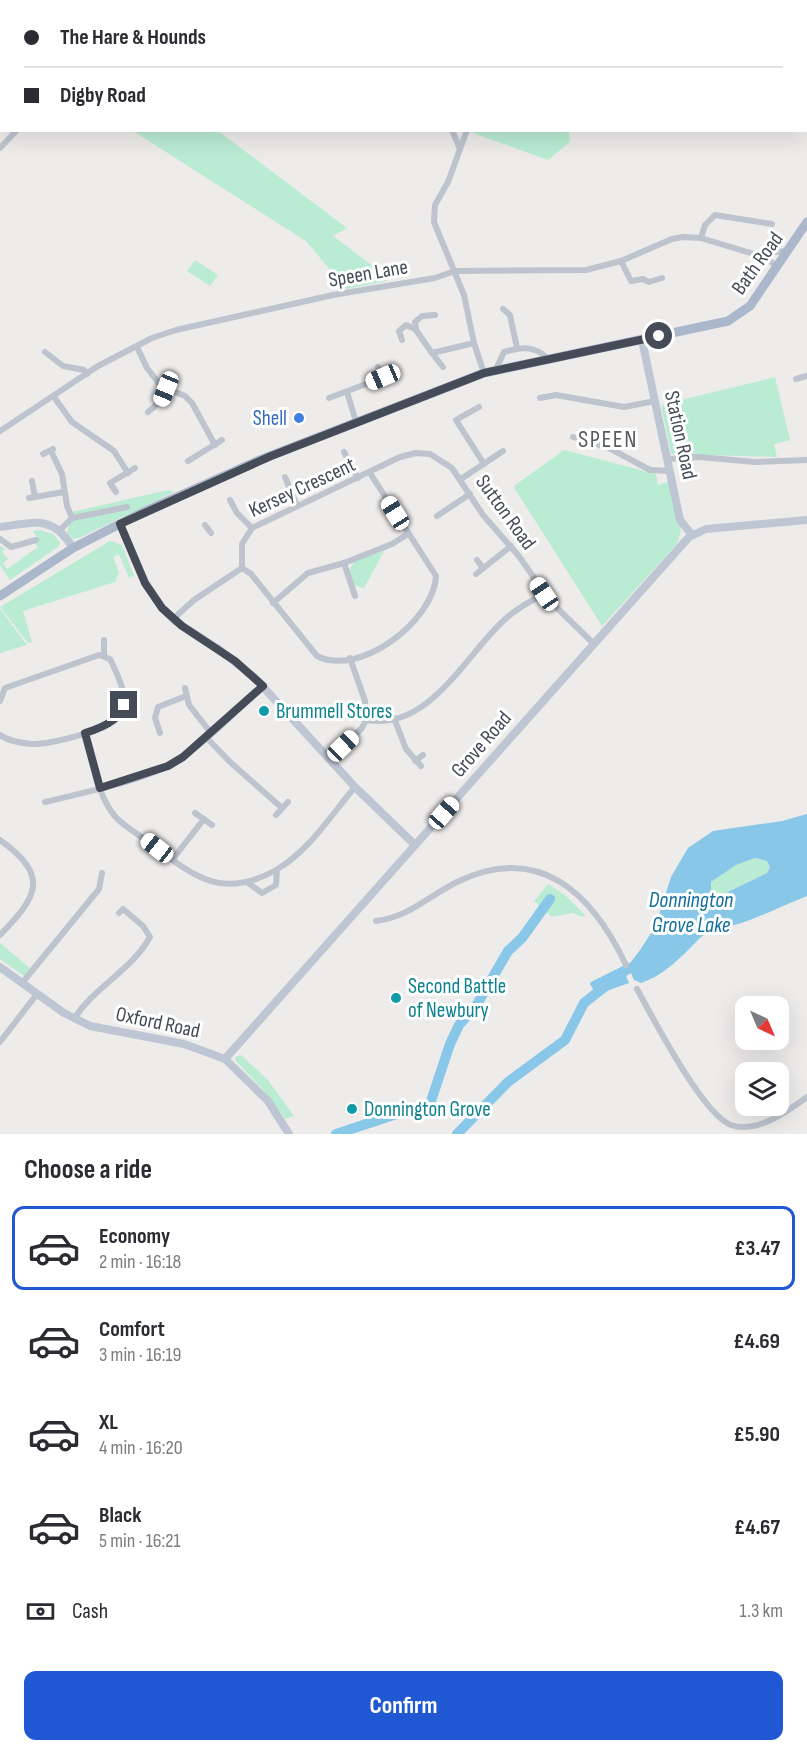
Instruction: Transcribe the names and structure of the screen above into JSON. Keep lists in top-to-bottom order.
{
  "streets": {
    "main road": ["Bath Road"],
    "street": [
      "Speen Lane",
      "Station Road",
      "Kersey Crescent",
      "Sutton Road",
      "Grove Road",
      "Oxford Road"
    ]
  },
  "crossings": [
    ["Bath Road", "Speen Lane"],
    ["Bath Road", "Station Road"],
    ["Station Road", "Grove Road"],
    ["Kersey Crescent", "Sutton Road"],
    ["Sutton Road", "Grove Road"],
    ["Grove Road", "Oxford Road"]
  ],
  "districts": ["SPEEN"],
  "water": ["Donnington Grove Lake"],
  "places": [
    "Shell",
    "Brummell Stores",
    "Second Battle of Newbury",
    "Donnington Grove"
  ],
  "north": "bottom right",
  "page": {
    "banner": ["The Hare & Hounds", "Digby Road"],
    "heading": "Choose a ride",
    "list": [
      {
        "name": "Economy",
        "note": "2 min · 16:18",
        "value": "£3.47"
      },
      {
        "name": "Comfort",
        "note": "3 min · 16:19",
        "value": "£4.69"
      },
      {
        "name": "XL",
        "note": "4 min · 16:20",
        "value": "£5.90"
      },
      {
        "name": "Black",
        "note": "5 min · 16:21",
        "value": "£4.67"
      }
    ],
    "pay": ["Cash", "1.3 km"],
    "buttons": "Confirm"
  }
}
